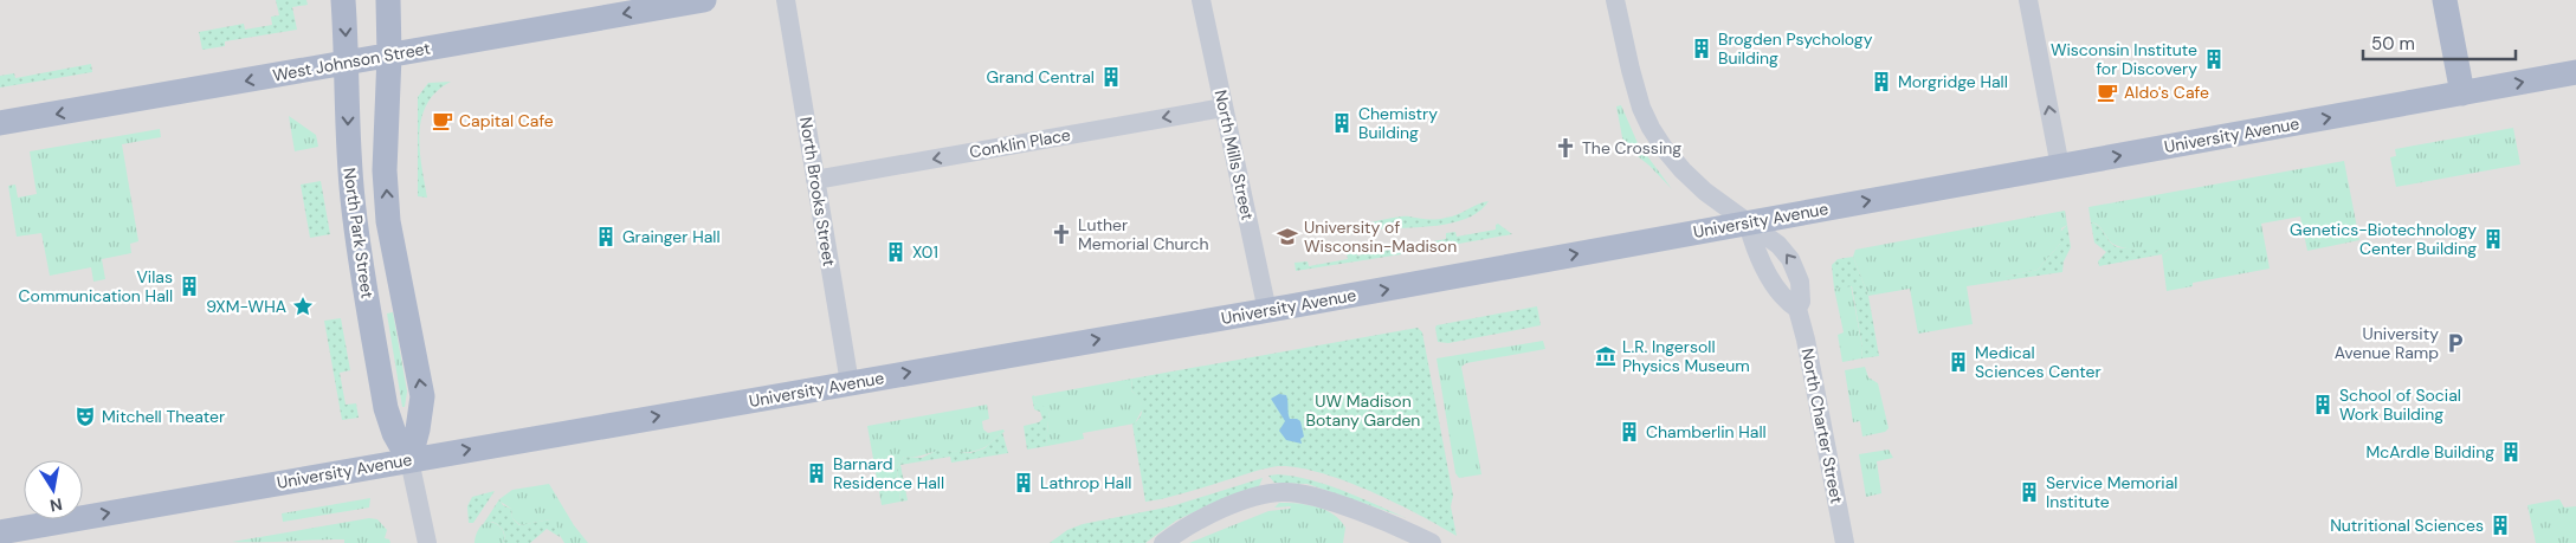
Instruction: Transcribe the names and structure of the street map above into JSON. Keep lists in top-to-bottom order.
{
  "streets": {
    "main road": ["West Johnson Street", "University Avenue", "North Park Street"],
    "street": [
      "Conklin Place",
      "North Mills Street",
      "North Brooks Street",
      "North Charter Street"
    ]
  },
  "crossings": [
    ["West Johnson Street", "North Park Street"],
    ["University Avenue", "North Mills Street"],
    ["University Avenue", "North Brooks Street"],
    ["University Avenue", "North Park Street"],
    ["University Avenue", "North Charter Street"],
    ["Conklin Place", "North Mills Street"],
    ["Conklin Place", "North Brooks Street"]
  ],
  "one_way": ["West Johnson Street", "University Avenue", "Conklin Place"],
  "parks": ["UW Madison Botany Garden"],
  "places": {
    "building": [
      "Brogden Psychology Building",
      "Wisconsin Institute for Discovery",
      "Grand Central",
      "Morgridge Hall",
      "Chemistry Building",
      "Grainger Hall",
      "Genetics-Biotechnology Center Building",
      "X01",
      "Vilas Communication Hall",
      "Medical Sciences Center",
      "School of Social Work Building",
      "Chamberlin Hall",
      "McArdle Building",
      "Barnard Residence Hall",
      "Lathrop Hall",
      "Service Memorial Institute",
      "Nutritional Sciences"
    ],
    "cafe": ["Aldo's Cafe", "Capital Cafe"],
    "church": ["The Crossing", "Luther Memorial Church"],
    "school or university": ["University of Wisconsin-Madison"],
    "place": ["9XM-WHA"],
    "parking": ["University Avenue Ramp"],
    "museum": ["L.R. Ingersoll Physics Museum"],
    "theatre": ["Mitchell Theater"]
  },
  "scale_bar": "50 m",
  "north": "bottom"
}
